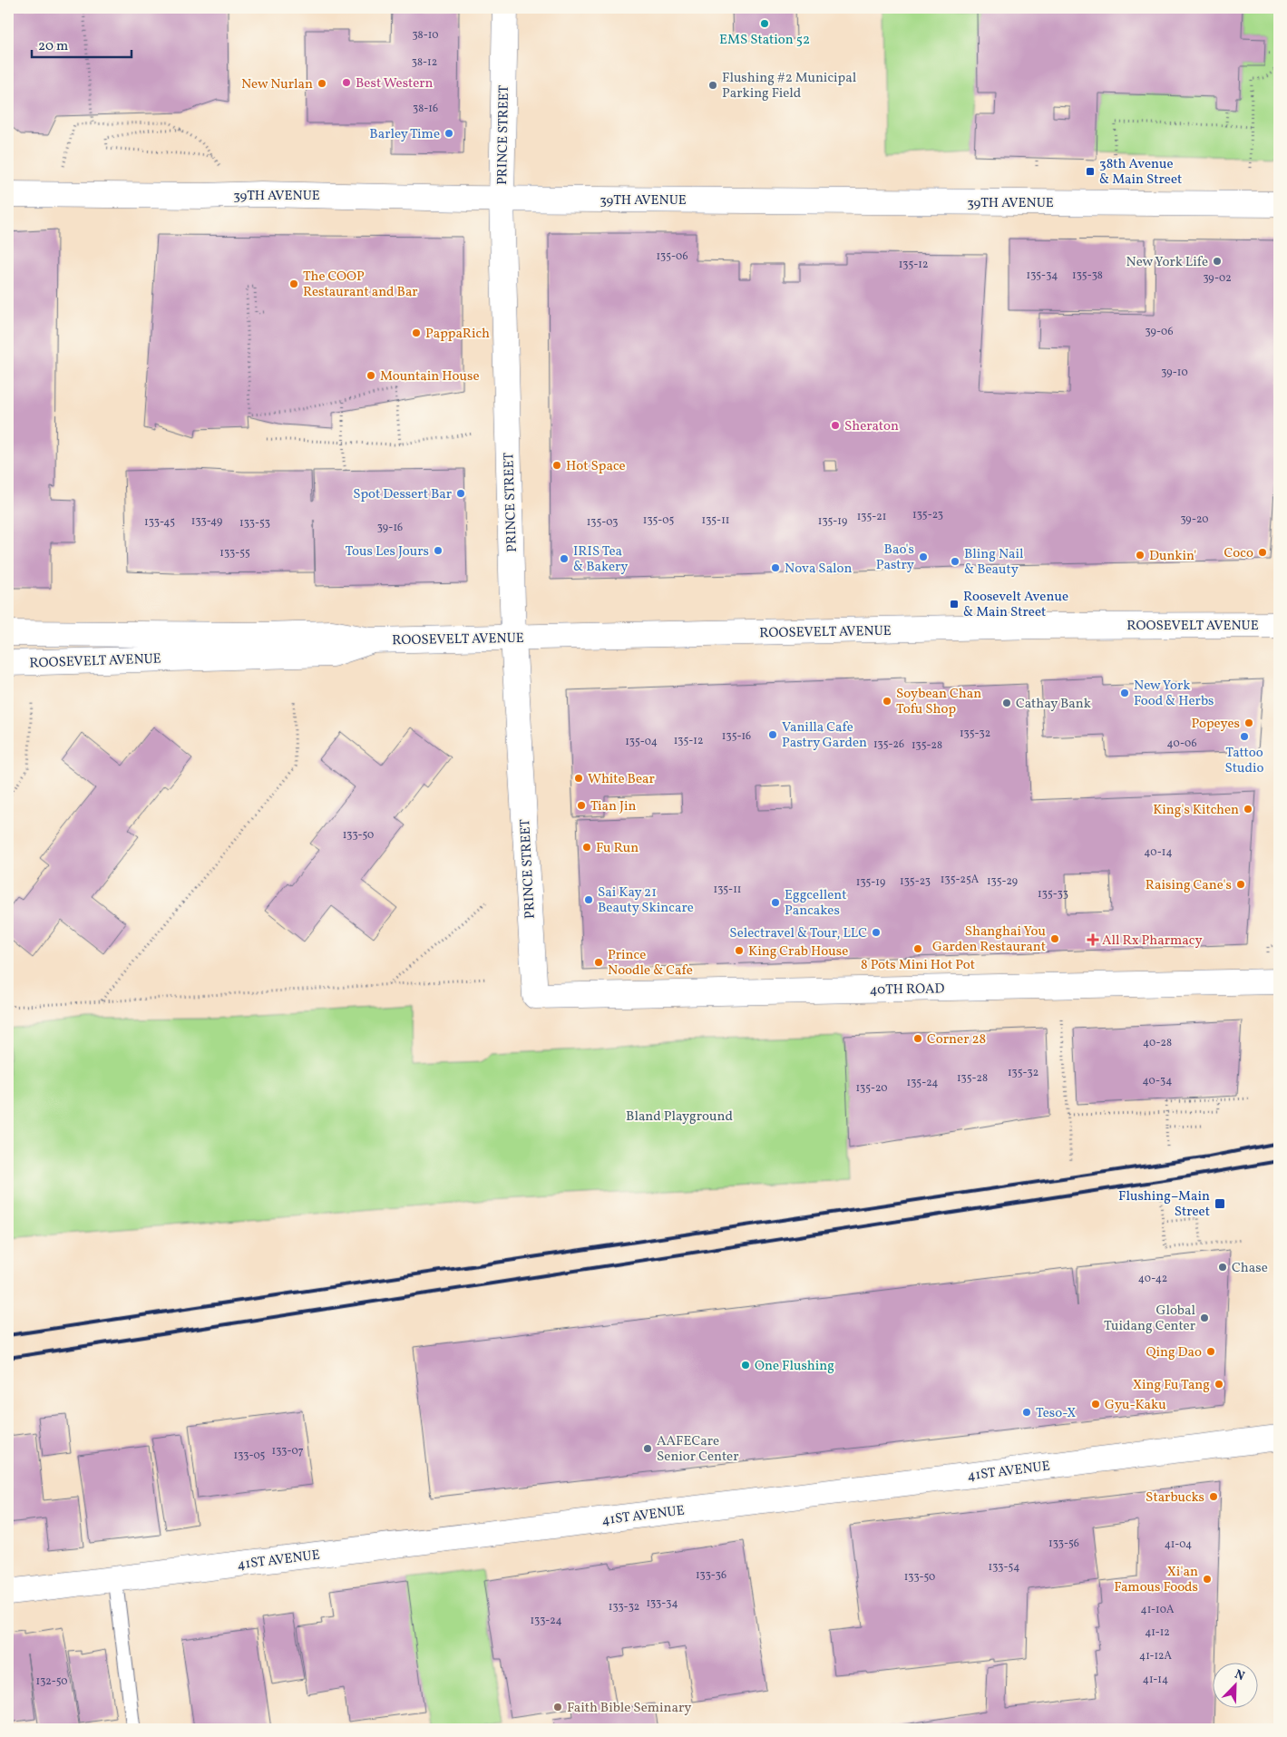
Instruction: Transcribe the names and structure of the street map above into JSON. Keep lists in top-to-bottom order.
{
  "streets": {
    "street": [
      "PRINCE STREET",
      "39TH AVENUE",
      "ROOSEVELT AVENUE",
      "40TH ROAD",
      "41ST AVENUE"
    ]
  },
  "crossings": [
    ["PRINCE STREET", "39TH AVENUE"],
    ["PRINCE STREET", "ROOSEVELT AVENUE"],
    ["PRINCE STREET", "40TH ROAD"]
  ],
  "parks": ["Bland Playground"],
  "places": {
    "other": [
      "EMS Station 52",
      "Best Western",
      "New Nurlan",
      "Flushing #2 Municipal Parking Field",
      "Barley Time",
      "New York Life",
      "The COOP Restaurant and Bar",
      "PappaRich",
      "Mountain House",
      "Sheraton",
      "Hot Space",
      "Spot Dessert Bar",
      "Tous Les Jours",
      "Coco",
      "Dunkin'",
      "Bao's Pastry",
      "IRIS Tea & Bakery",
      "Bling Nail & Beauty",
      "Nova Salon",
      "New York Food & Herbs",
      "Soybean Chan Tofu Shop",
      "Cathay Bank",
      "Popeyes",
      "Vanilla Cafe Pastry Garden",
      "Tattoo Studio",
      "White Bear",
      "Tian Jin",
      "King's Kitchen",
      "Fu Run",
      "Raising Cane's",
      "Sai Kay 21 Beauty Skincare",
      "Eggcellent Pancakes",
      "Selectravel & Tour, LLC",
      "Shanghai You Garden Restaurant",
      "8 Pots Mini Hot Pot",
      "King Crab House",
      "Prince Noodle & Cafe",
      "Corner 28",
      "Chase",
      "Global Tuidang Center",
      "Qing Dao",
      "One Flushing",
      "Xing Fu Tang",
      "Gyu-Kaku",
      "Teso-X",
      "AAFECare Senior Center",
      "Starbucks",
      "Xi'an Famous Foods",
      "Faith Bible Seminary"
    ],
    "transit": ["38th Avenue & Main Street", "Roosevelt Avenue & Main Street", "Flushing–Main Street"],
    "health": ["All Rx Pharmacy"]
  },
  "house_numbers": [
    "38-10",
    "38-12",
    "38-16",
    "135-06",
    "135-12",
    "135-34",
    "135-38",
    "39-02",
    "39-06",
    "39-10",
    "135-23",
    "135-21",
    "39-20",
    "135-05",
    "135-11",
    "133-49",
    "135-19",
    "133-45",
    "135-03",
    "133-53",
    "39-16",
    "133-55",
    "135-32",
    "135-16",
    "135-12",
    "135-04",
    "40-06",
    "135-26",
    "135-28",
    "133-50",
    "40-14",
    "135-25A",
    "135-23",
    "135-29",
    "135-19",
    "135-11",
    "135-33",
    "40-28",
    "135-32",
    "135-28",
    "40-34",
    "135-24",
    "135-20",
    "40-42",
    "133-07",
    "133-05",
    "133-56",
    "41-04",
    "133-54",
    "133-36",
    "133-50",
    "133-34",
    "133-32",
    "41-10A",
    "133-24",
    "41-12",
    "41-12A",
    "41-14",
    "132-50"
  ],
  "scale_bar": "20 m",
  "north": "top right"
}
